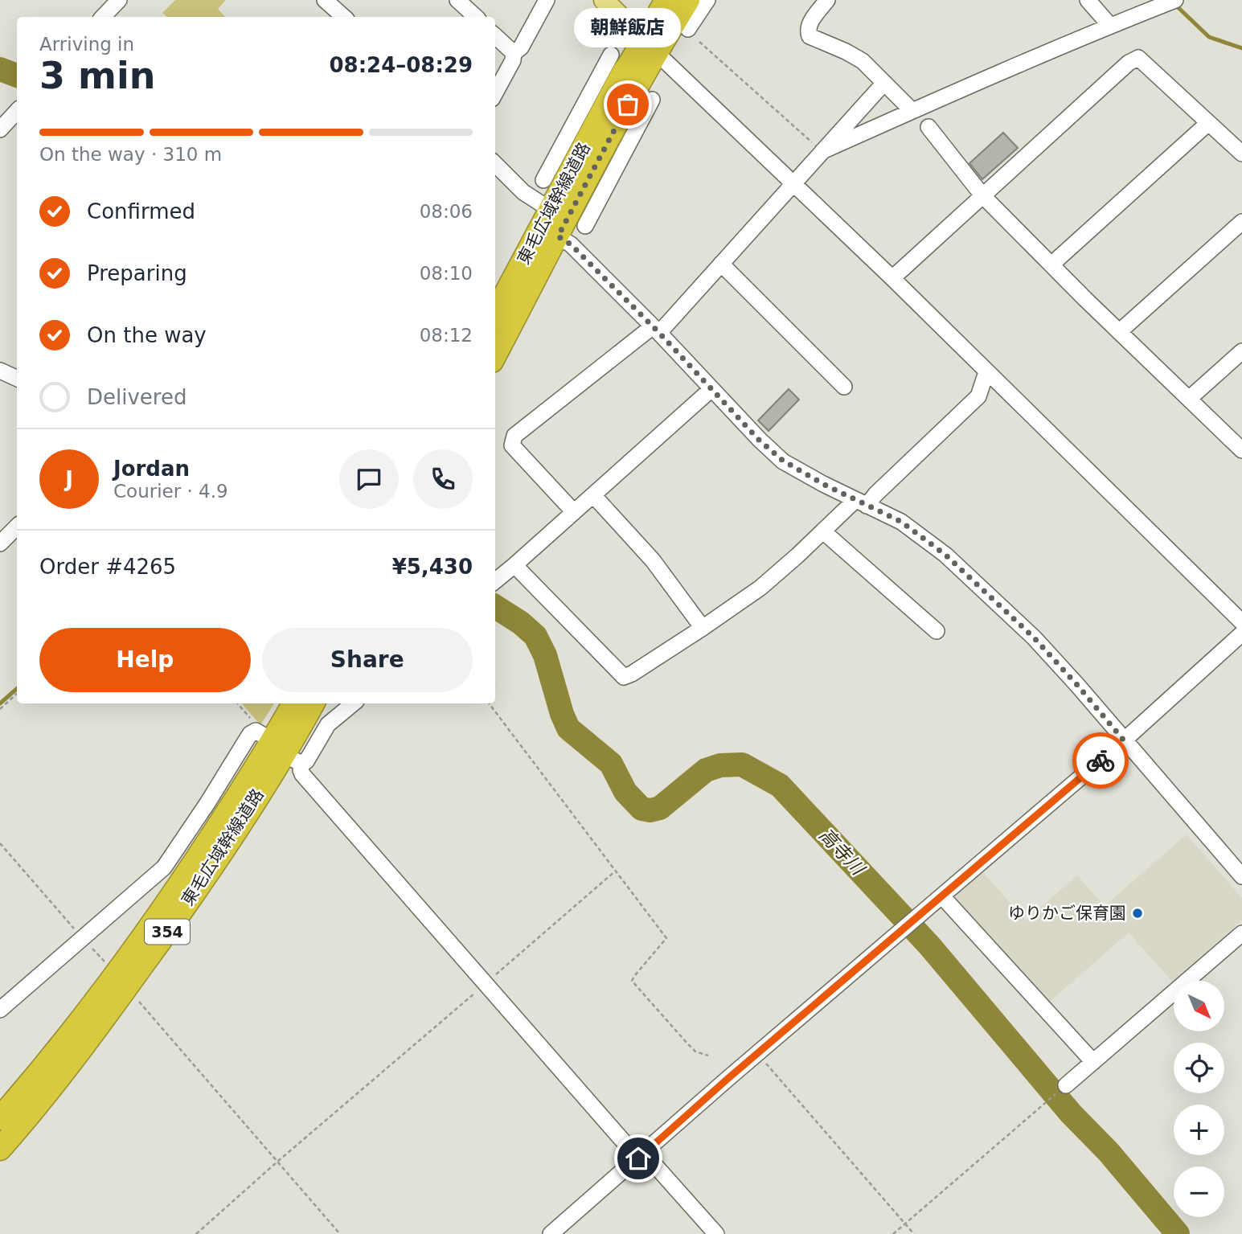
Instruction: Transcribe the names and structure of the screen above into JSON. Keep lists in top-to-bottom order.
{
  "streets": {
    "highway": ["東毛広域幹線道路", "354"]
  },
  "water": ["高寺川"],
  "places": ["朝鮮飯店", "ゆりかご保育園"],
  "north": "bottom right",
  "page": {
    "bubble": "朝鮮飯店",
    "heading": ["3 min", "Arriving in", "08:24–08:29"],
    "panel": [
      "Jordan",
      "Courier · 4.9",
      "Order #4265",
      "¥5,430"
    ],
    "bar": "On the way · 310 m",
    "list": [
      ["Confirmed", "08:06"],
      ["Preparing", "08:10"],
      ["On the way", "08:12"],
      "Delivered"
    ],
    "round": "J",
    "buttons": ["Help", "Share"],
    "map_buttons": ["+", "−"]
  }
}
